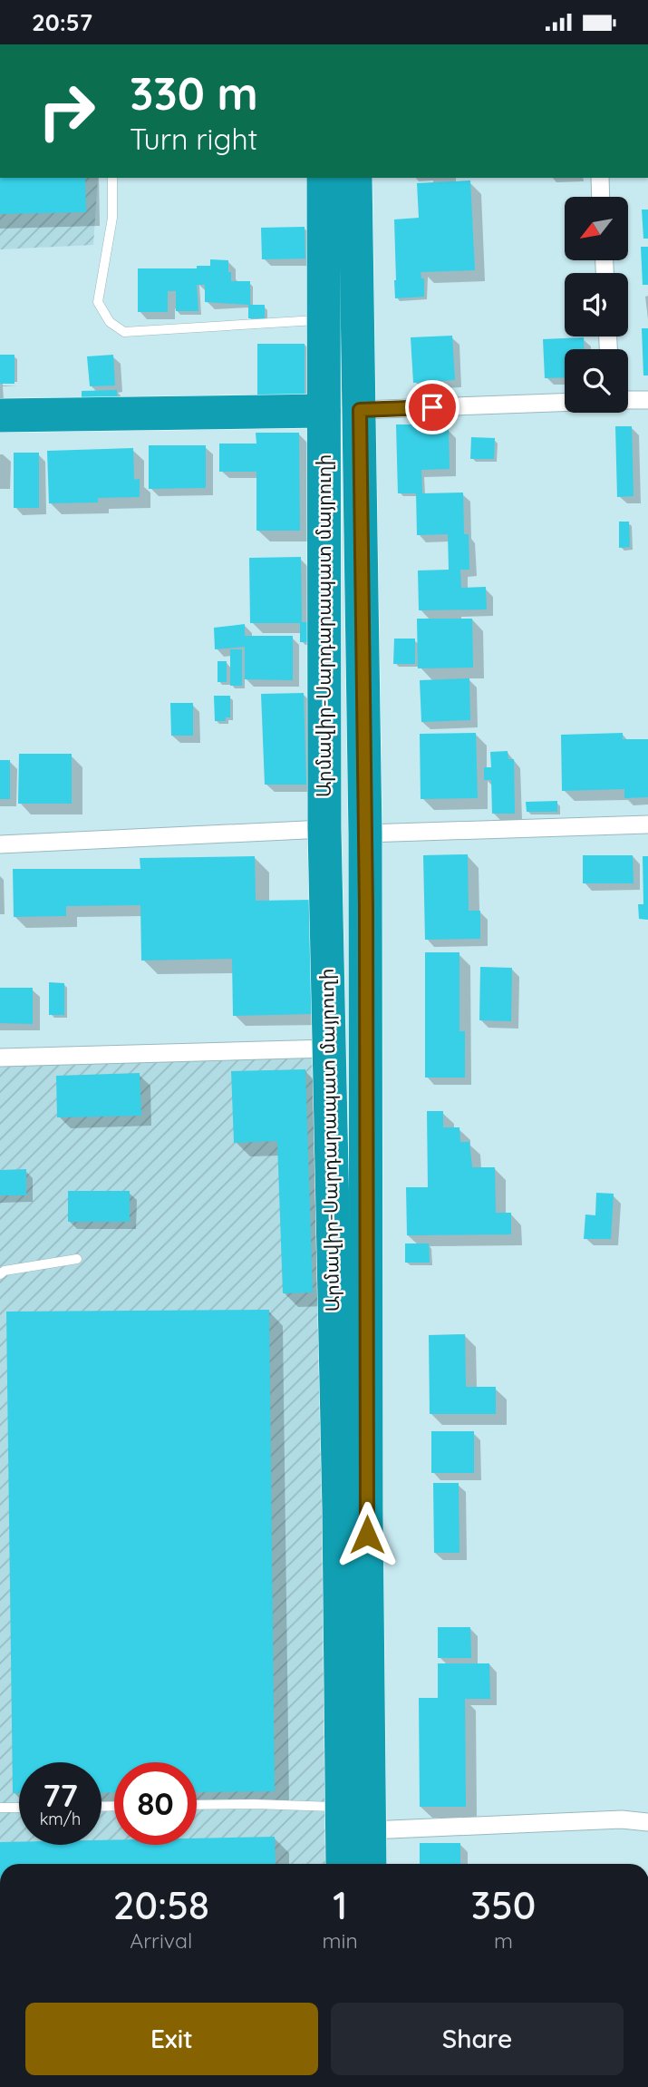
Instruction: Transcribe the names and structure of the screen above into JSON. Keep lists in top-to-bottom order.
{
  "streets": {
    "highway": ["Արմավիր-Սարդարապատ մայրուղի"]
  },
  "north": "bottom left",
  "page": {
    "status": "20:57",
    "turn": ["330 m", "Turn right"],
    "speed": "77 km/h",
    "limit": "80",
    "eta": [
      "20:58",
      "Arrival",
      "1",
      "min",
      "350",
      "m"
    ],
    "buttons": ["Exit", "Share"]
  }
}
